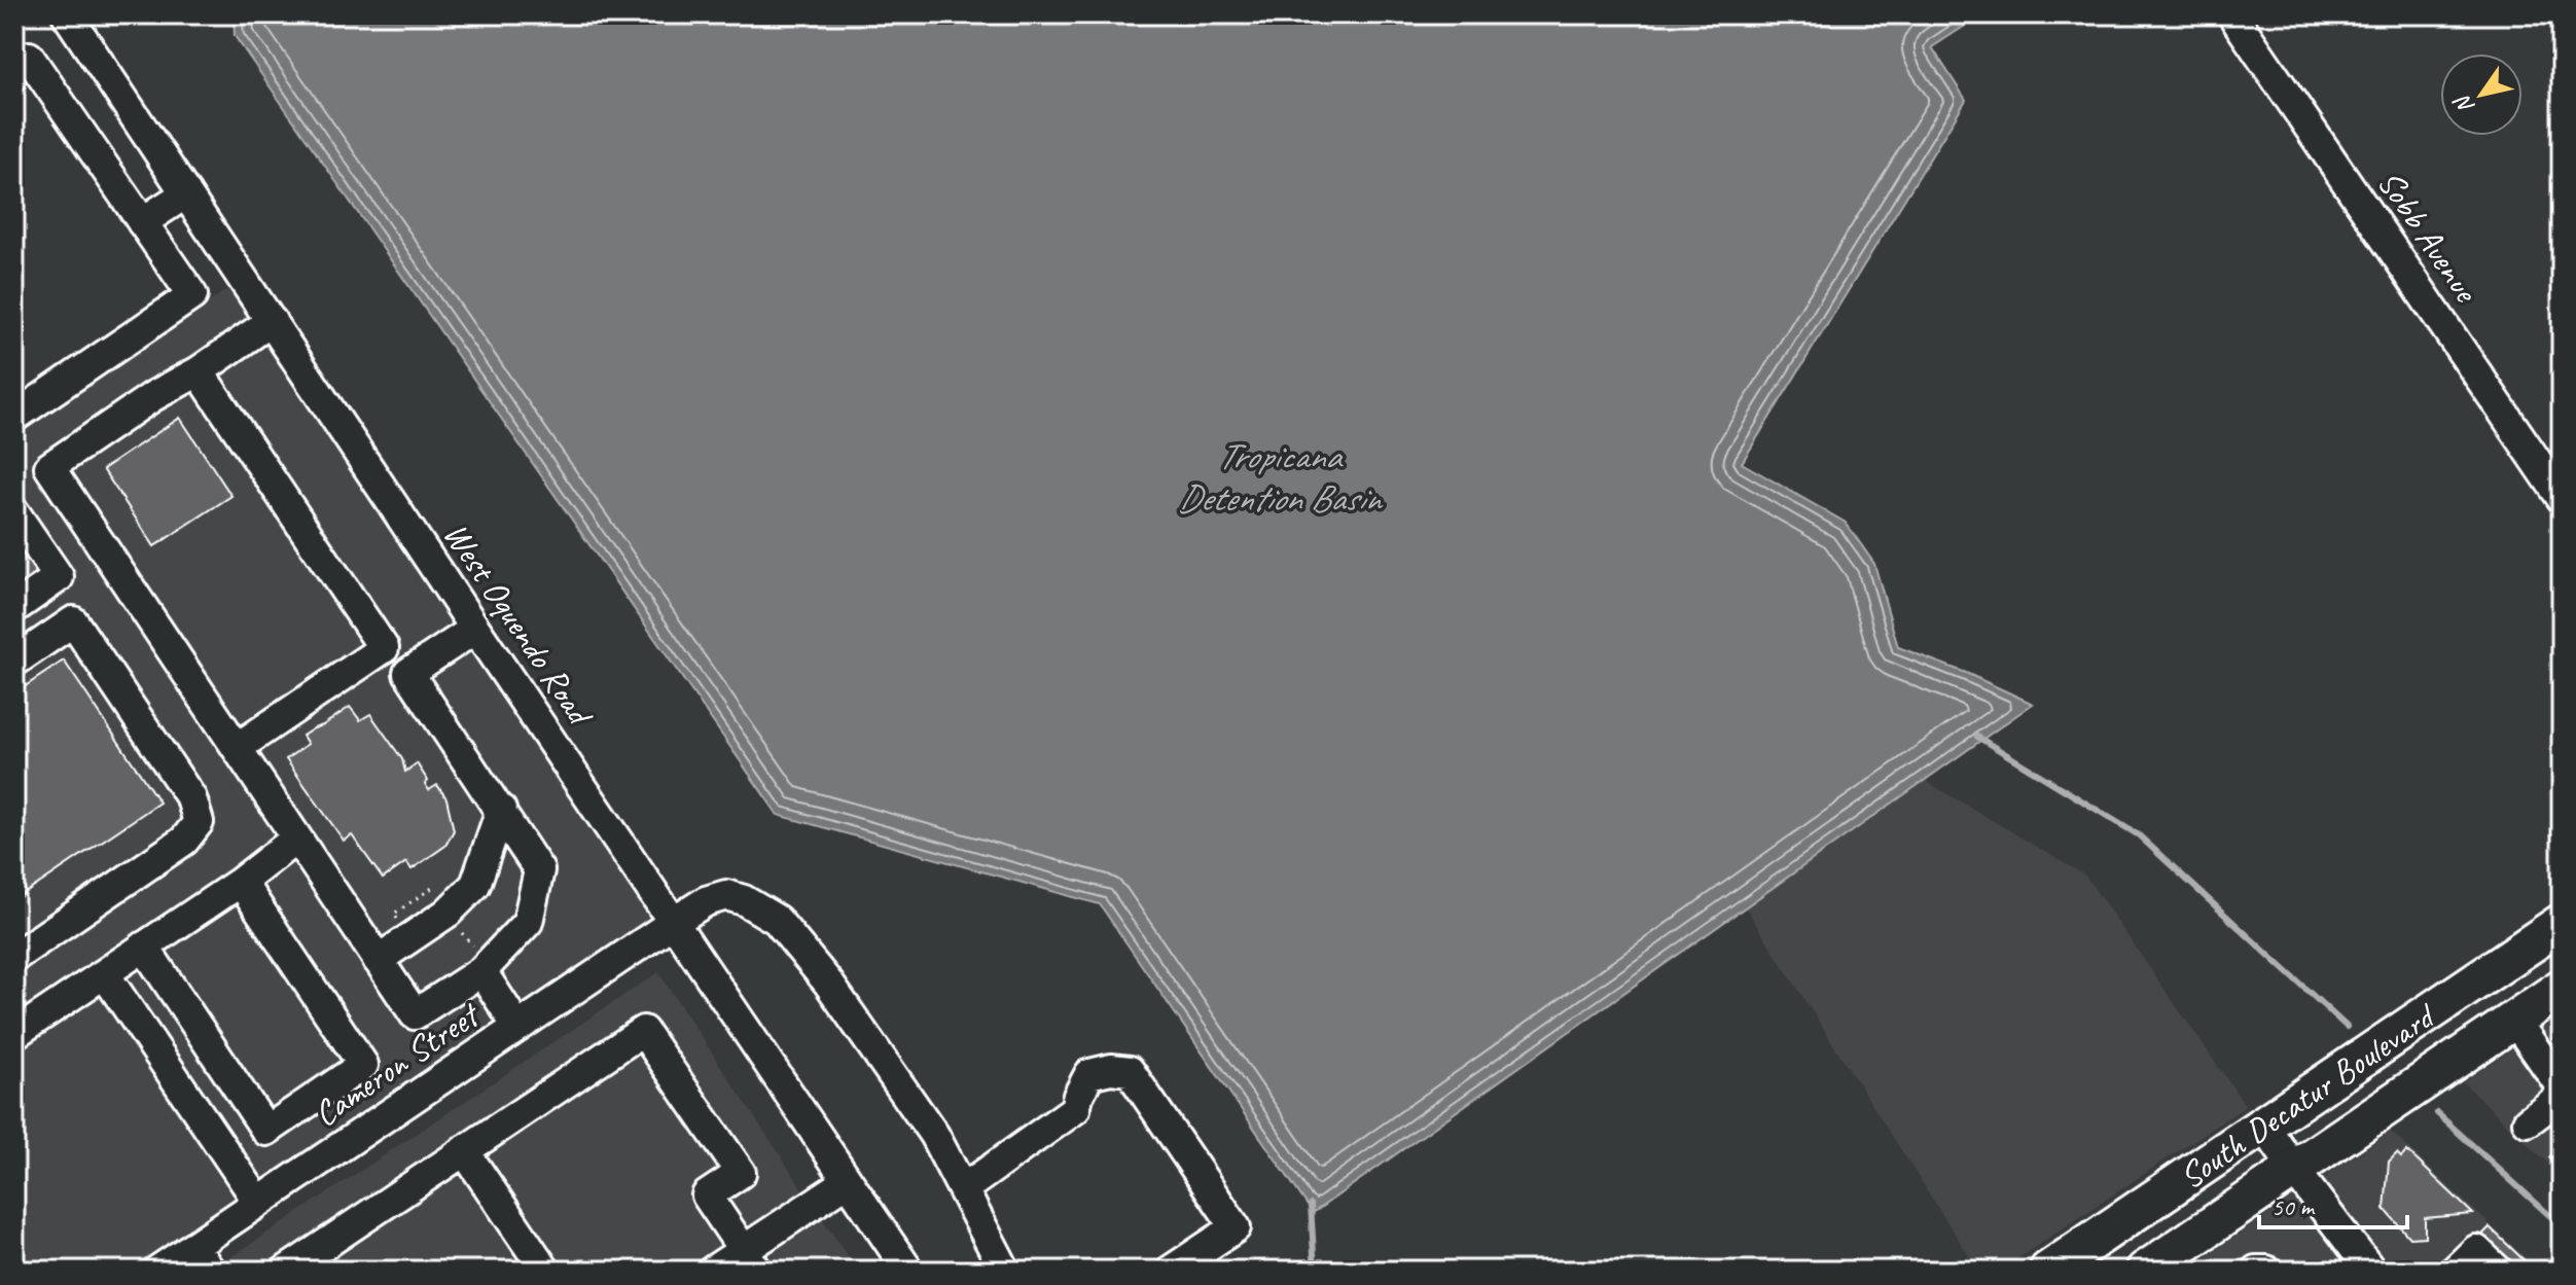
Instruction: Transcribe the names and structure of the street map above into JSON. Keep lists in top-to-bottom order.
{
  "streets": {
    "main road": ["South Decatur Boulevard"],
    "street": ["Sobb Avenue", "West Oquendo Road", "Cameron Street"]
  },
  "crossings": [
    ["West Oquendo Road", "Cameron Street"]
  ],
  "water": ["Tropicana Detention Basin"],
  "scale_bar": "50 m",
  "north": "bottom left"
}
